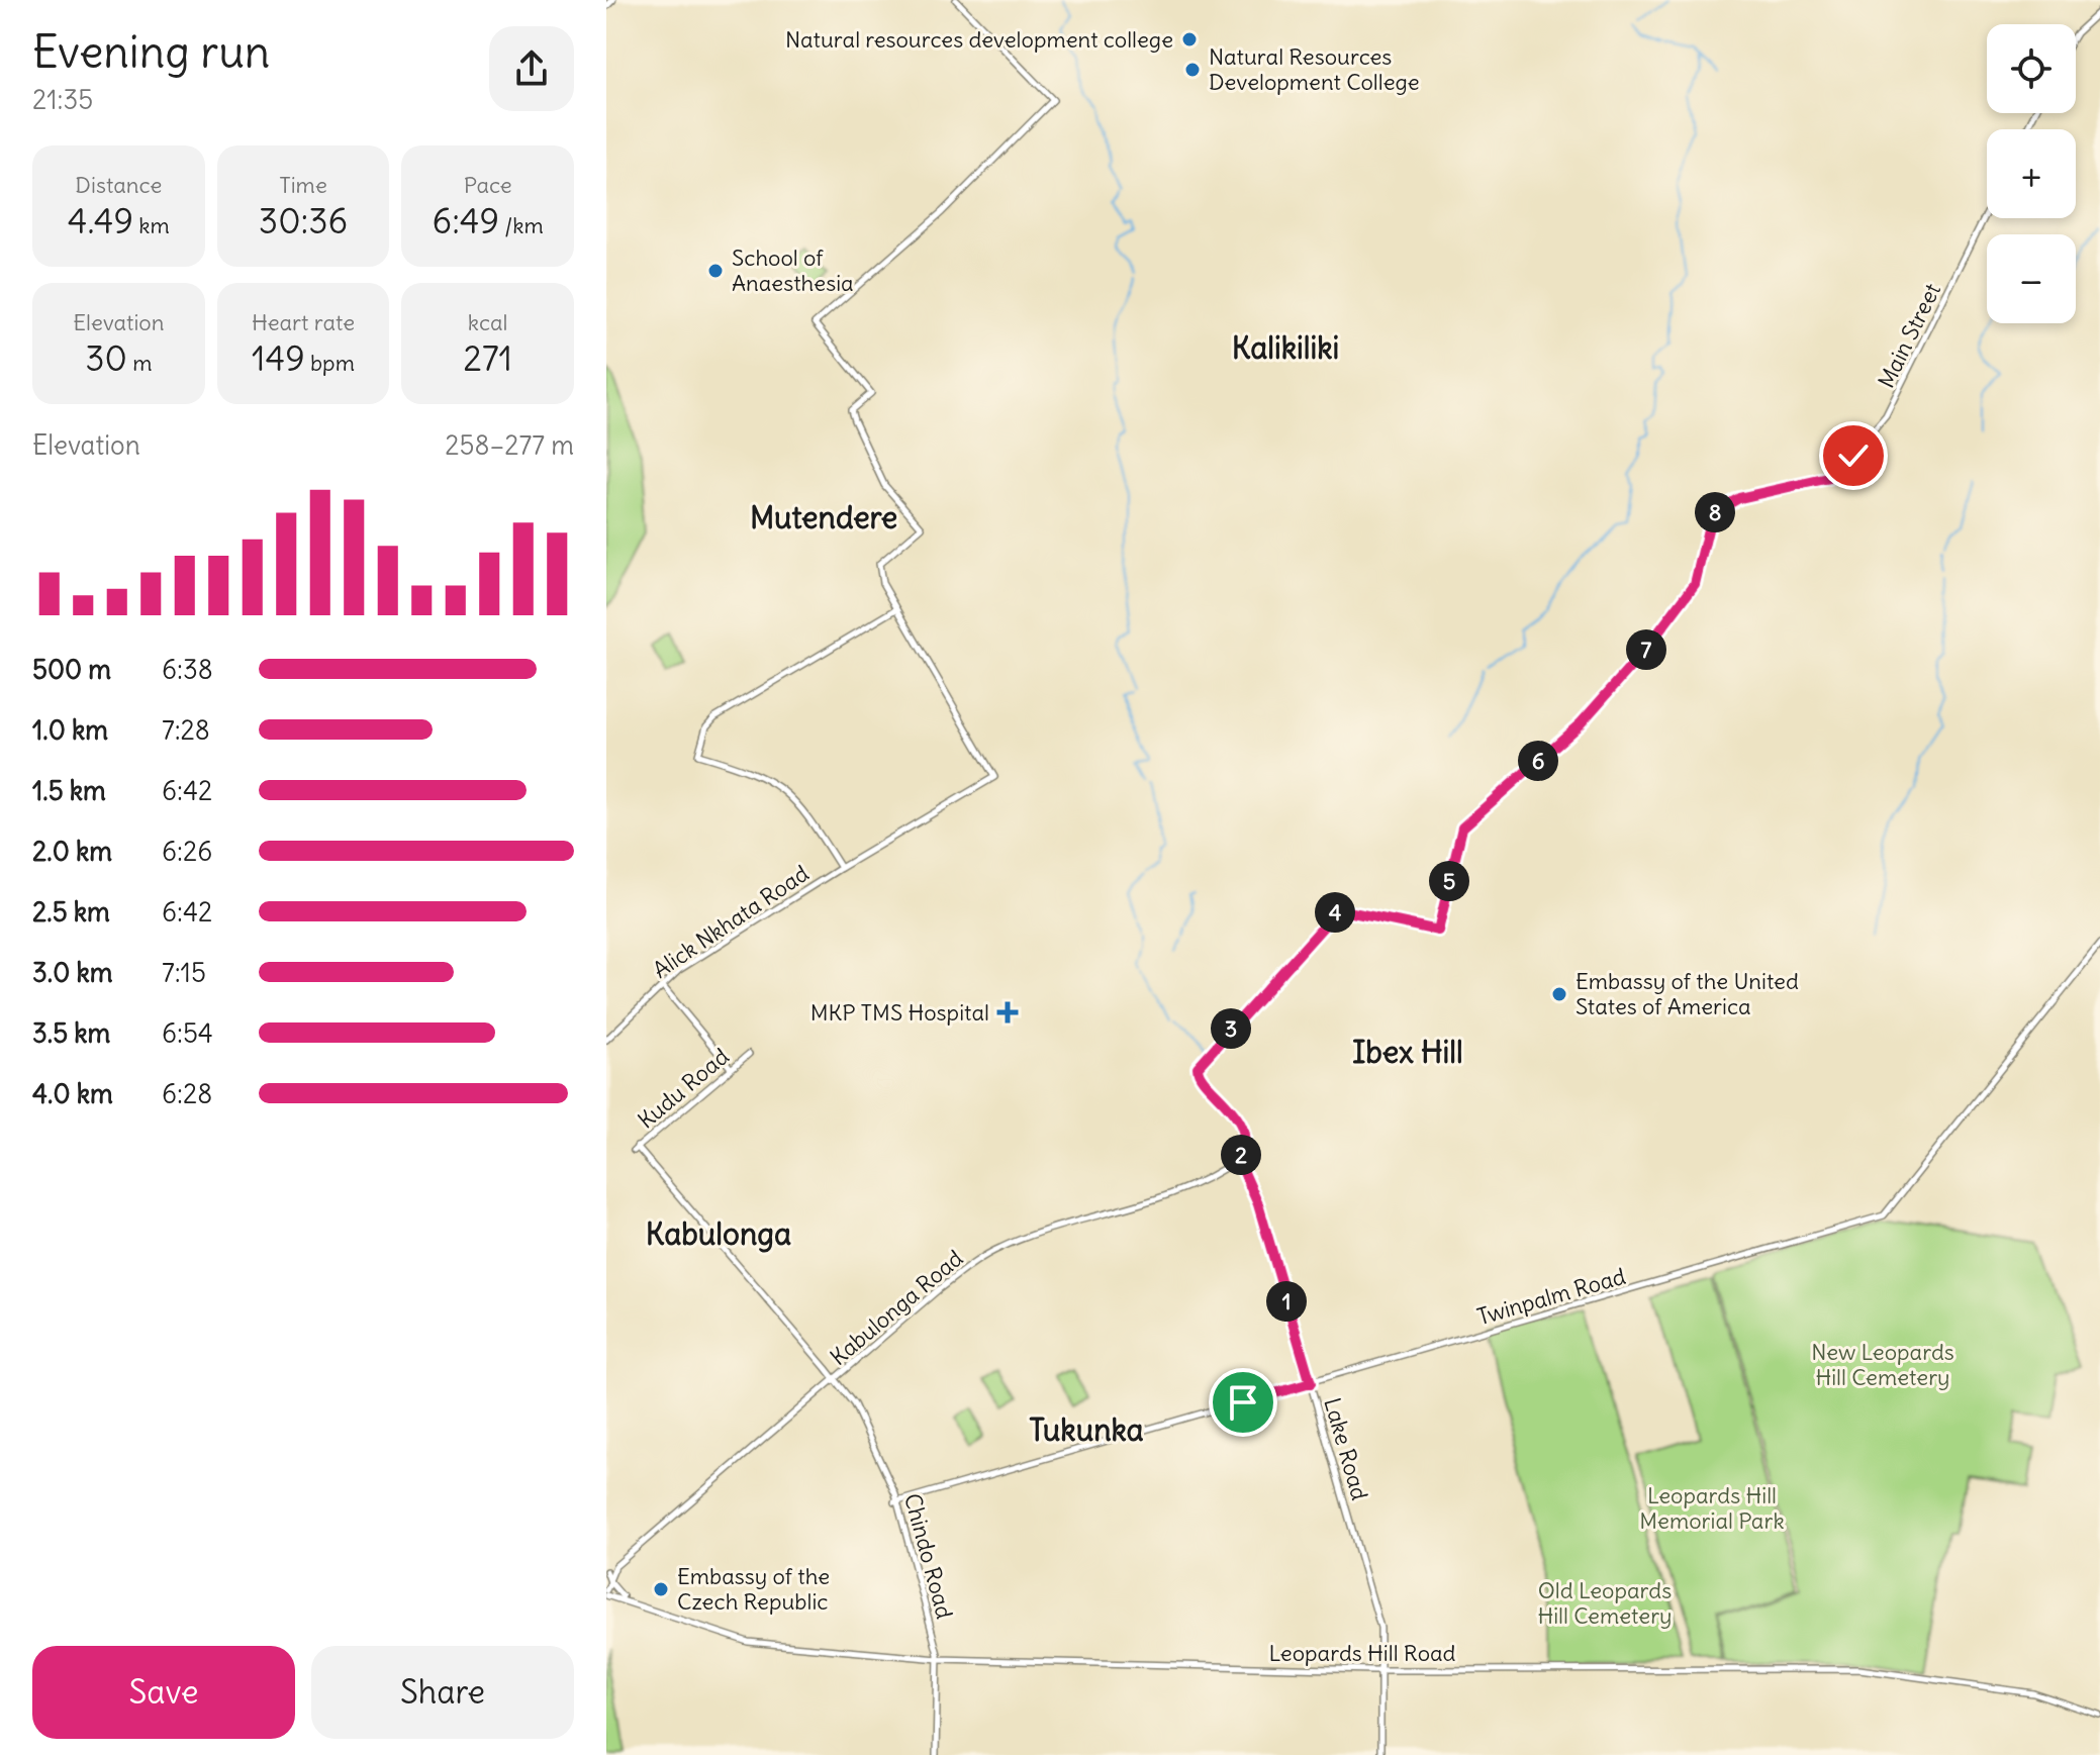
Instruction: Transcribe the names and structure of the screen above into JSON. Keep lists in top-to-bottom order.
{
  "streets": {
    "main road": [
      "Main Street",
      "Alick Nkhata Road",
      "Kudu Road",
      "Twinpalm Road",
      "Kabulonga Road",
      "Lake Road",
      "Chindo Road",
      "Leopards Hill Road"
    ]
  },
  "crossings": [
    ["Main Street", "Kabulonga Road"],
    ["Main Street", "Lake Road"],
    ["Kudu Road", "Chindo Road"],
    ["Twinpalm Road", "Lake Road"],
    ["Kabulonga Road", "Lake Road"],
    ["Kabulonga Road", "Chindo Road"],
    ["Kabulonga Road", "Leopards Hill Road"],
    ["Lake Road", "Leopards Hill Road"],
    ["Chindo Road", "Leopards Hill Road"]
  ],
  "districts": [
    "Kalikiliki",
    "Mutendere",
    "Ibex Hill",
    "Kabulonga",
    "Tukunka"
  ],
  "parks": ["New Leopards Hill Cemetery", "Leopards Hill Memorial Park", "Old Leopards Hill Cemetery"],
  "places": {
    "other": [
      "Natural resources development college",
      "Natural Resources Development College",
      "School of Anaesthesia",
      "Embassy of the United States of America",
      "Embassy of the Czech Republic"
    ],
    "health": ["MKP TMS Hospital"]
  },
  "page": {
    "heading": ["Evening run", "21:35"],
    "map_buttons": ["+", "−"],
    "stats": [
      ["Distance", "4.49 km"],
      ["Time", "30:36"],
      ["Pace", "6:49 /km"],
      ["Elevation", "30 m"],
      ["Heart rate", "149 bpm"],
      ["kcal", "271"]
    ],
    "chart": ["Elevation", "258–277 m"],
    "pins": [
      "8",
      "7",
      "6",
      "5",
      "4",
      "3",
      "2",
      "1"
    ],
    "list": [
      {
        "name": "500 m",
        "note": "6:38"
      },
      {
        "name": "1.0 km",
        "note": "7:28"
      },
      {
        "name": "1.5 km",
        "note": "6:42"
      },
      {
        "name": "2.0 km",
        "note": "6:26"
      },
      {
        "name": "2.5 km",
        "note": "6:42"
      },
      {
        "name": "3.0 km",
        "note": "7:15"
      },
      {
        "name": "3.5 km",
        "note": "6:54"
      },
      {
        "name": "4.0 km",
        "note": "6:28"
      }
    ],
    "buttons": ["Save", "Share"]
  }
}
